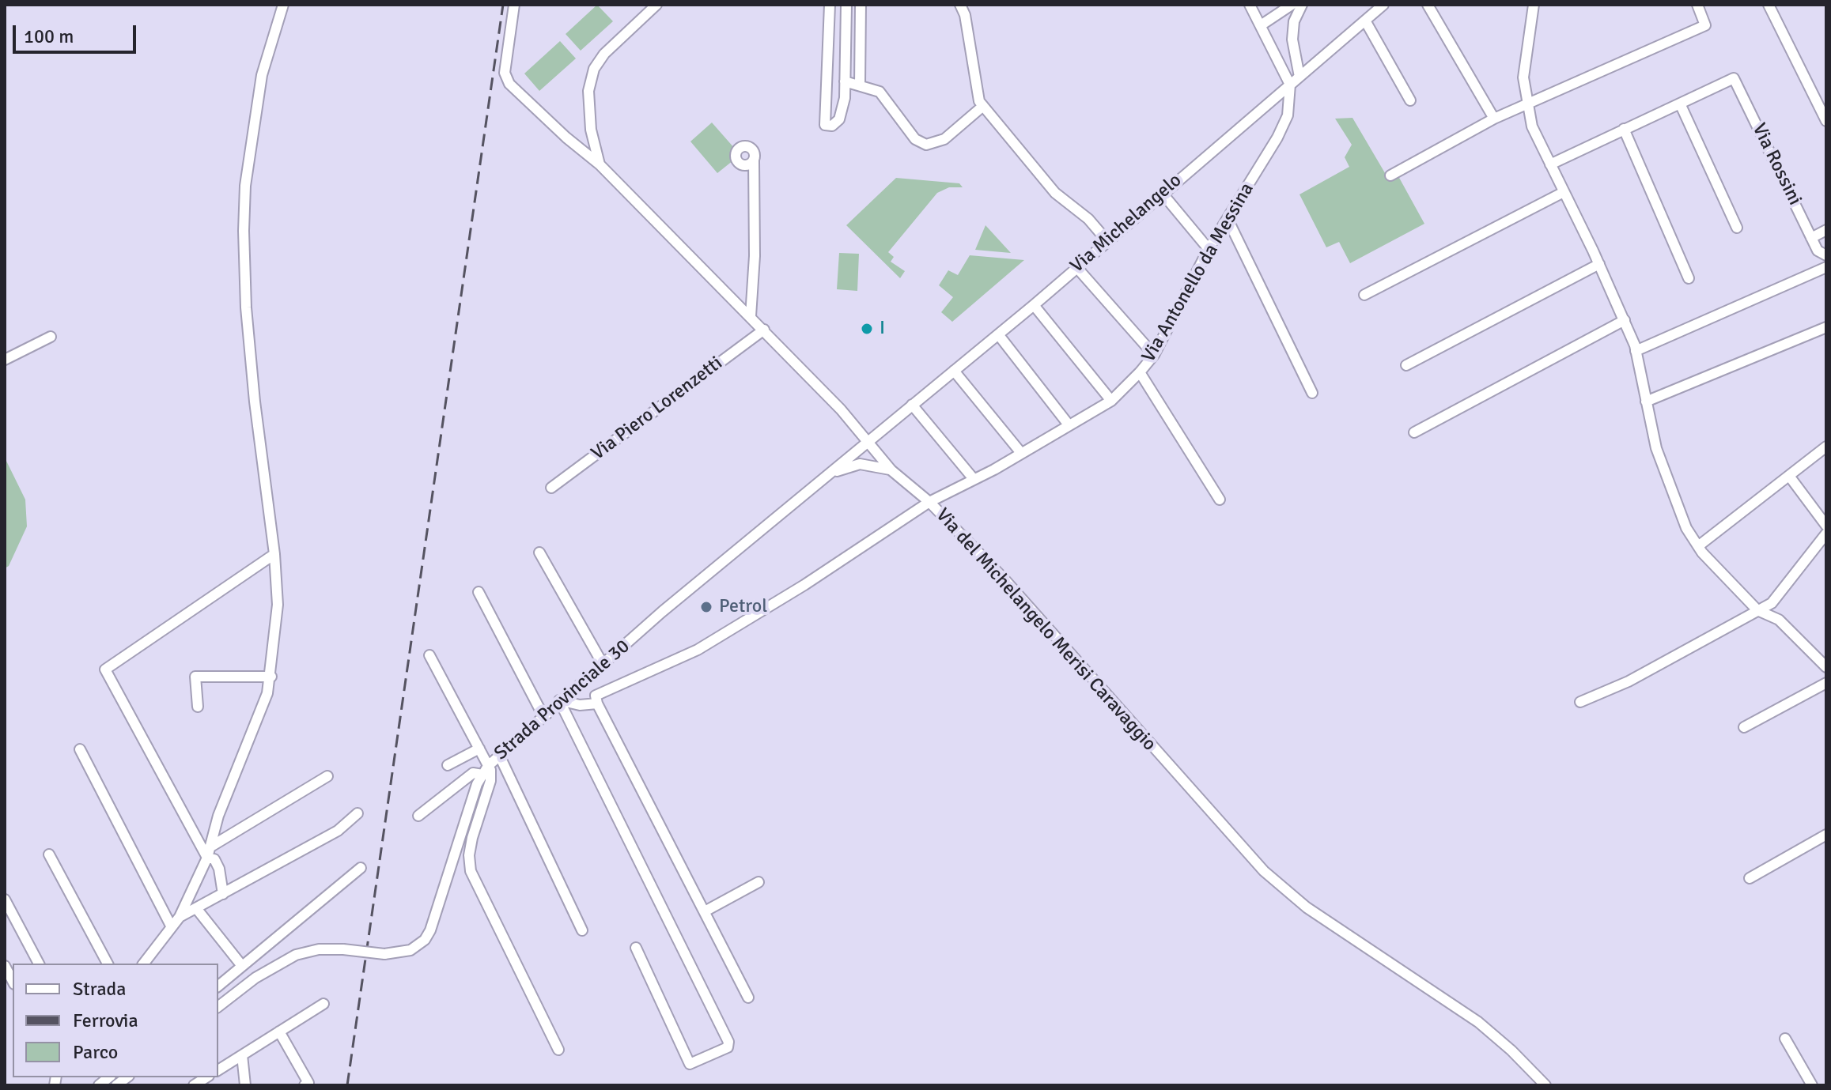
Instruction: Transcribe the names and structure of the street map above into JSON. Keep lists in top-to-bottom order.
{
  "streets": {
    "street": [
      "Via Rossini",
      "Via Michelangelo",
      "Via Antonello da Messina",
      "Via Piero Lorenzetti",
      "Via del Michelangelo Merisi Caravaggio",
      "Strada Provinciale 30"
    ]
  },
  "crossings": [
    ["Via Michelangelo", "Via Antonello da Messina"],
    ["Via Michelangelo", "Via del Michelangelo Merisi Caravaggio"],
    ["Via Michelangelo", "Strada Provinciale 30"],
    ["Via Antonello da Messina", "Via del Michelangelo Merisi Caravaggio"],
    ["Via Piero Lorenzetti", "Via del Michelangelo Merisi Caravaggio"],
    ["Via del Michelangelo Merisi Caravaggio", "Strada Provinciale 30"]
  ],
  "places": ["I", "Petrol"],
  "legend": ["Strada", "Ferrovia", "Parco"],
  "scale_bar": "100 m"
}
